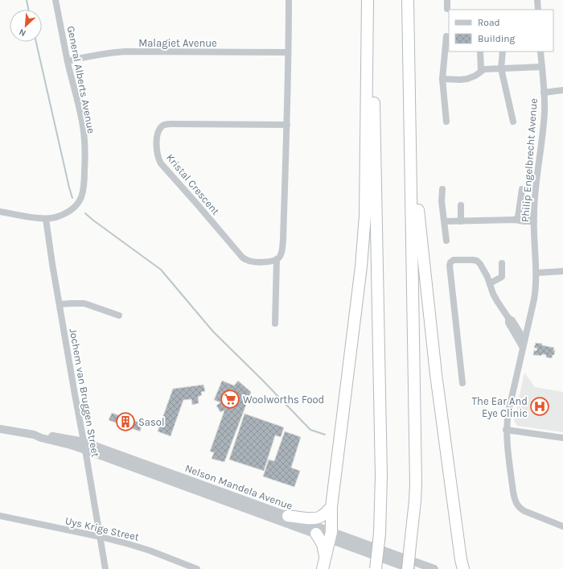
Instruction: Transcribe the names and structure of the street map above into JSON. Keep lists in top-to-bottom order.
{
  "streets": {
    "street": [
      "Malagiet Avenue",
      "General Alberts Avenue",
      "Philip Engelbrecht Avenue",
      "Kristal Crescent",
      "Jochem van Bruggen Street",
      "Nelson Mandela Avenue",
      "Uys Krige Street"
    ]
  },
  "crossings": [
    ["Malagiet Avenue", "General Alberts Avenue"],
    ["General Alberts Avenue", "Jochem van Bruggen Street"],
    ["Jochem van Bruggen Street", "Nelson Mandela Avenue"],
    ["Jochem van Bruggen Street", "Uys Krige Street"]
  ],
  "places": {
    "supermarket": ["Woolworths Food"],
    "hospital": ["The Ear And Eye Clinic"],
    "building": ["Sasol"]
  },
  "legend": ["Road", "Building"],
  "north": "bottom left"
}
